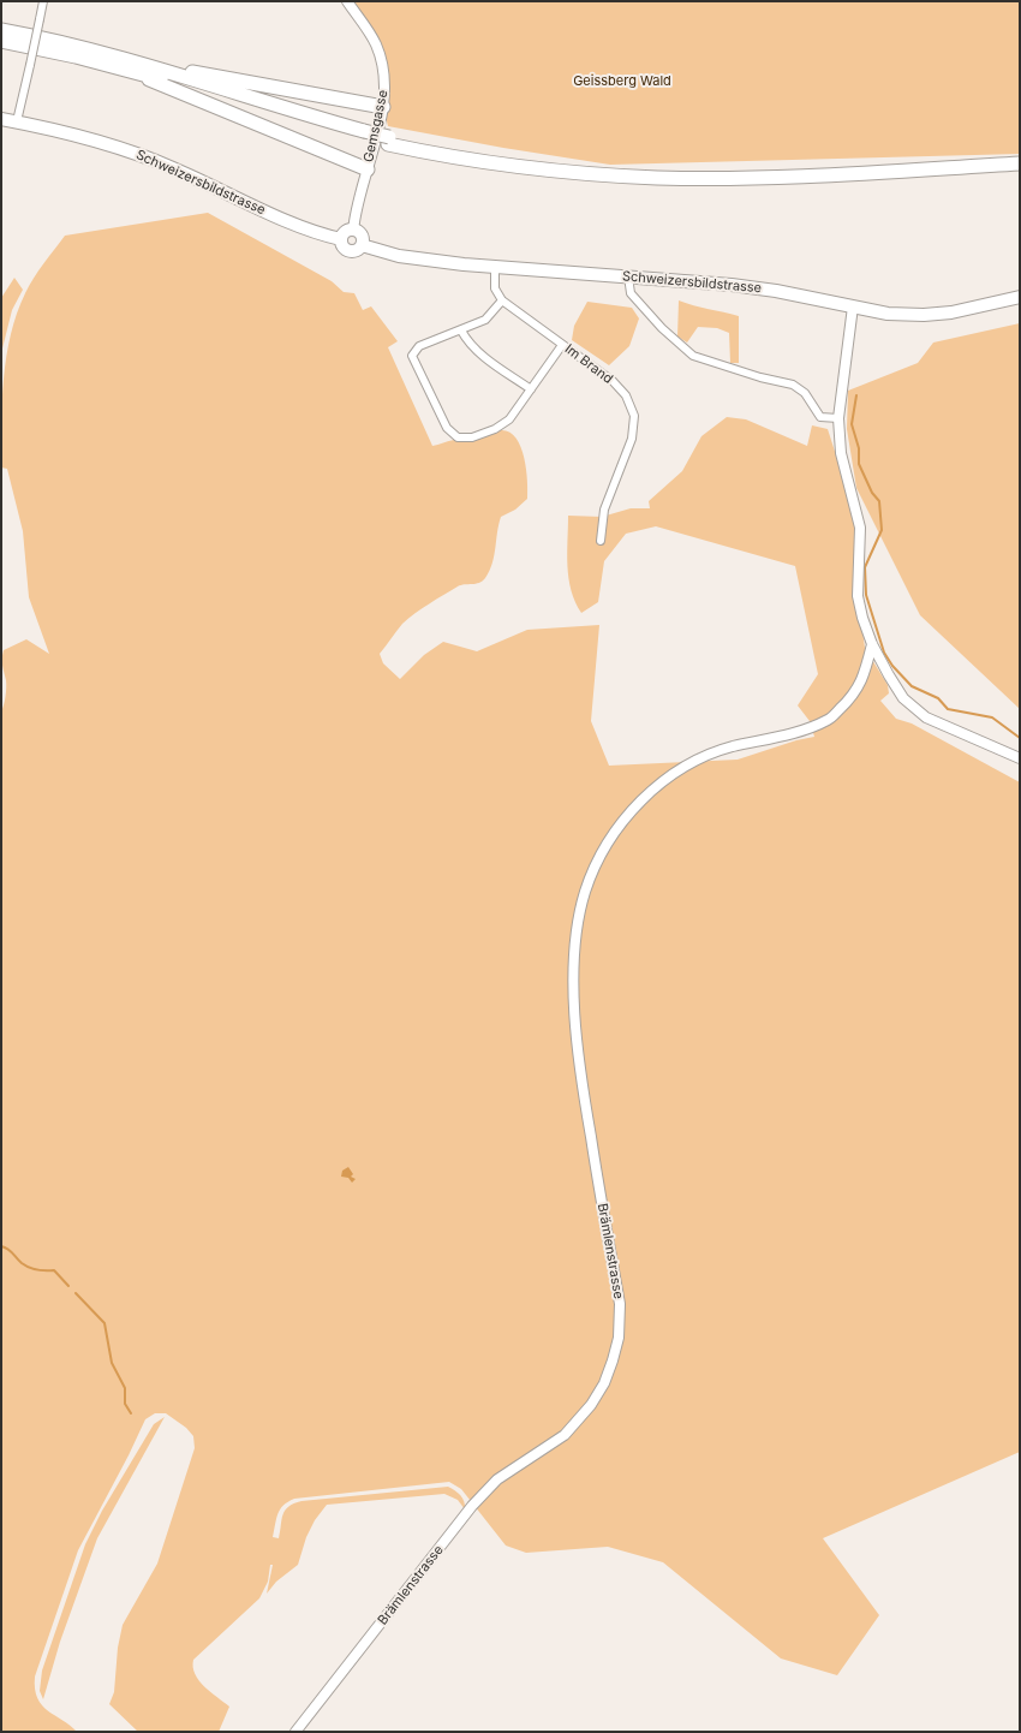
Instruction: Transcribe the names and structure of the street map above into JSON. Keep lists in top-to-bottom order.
{
  "streets": {
    "main road": ["Schweizersbildstrasse"],
    "street": ["Gemsgasse", "Im Brand", "Brämlenstrasse"]
  },
  "crossings": [
    ["Gemsgasse", "Schweizersbildstrasse"]
  ],
  "parks": ["Geissberg Wald"]
}
